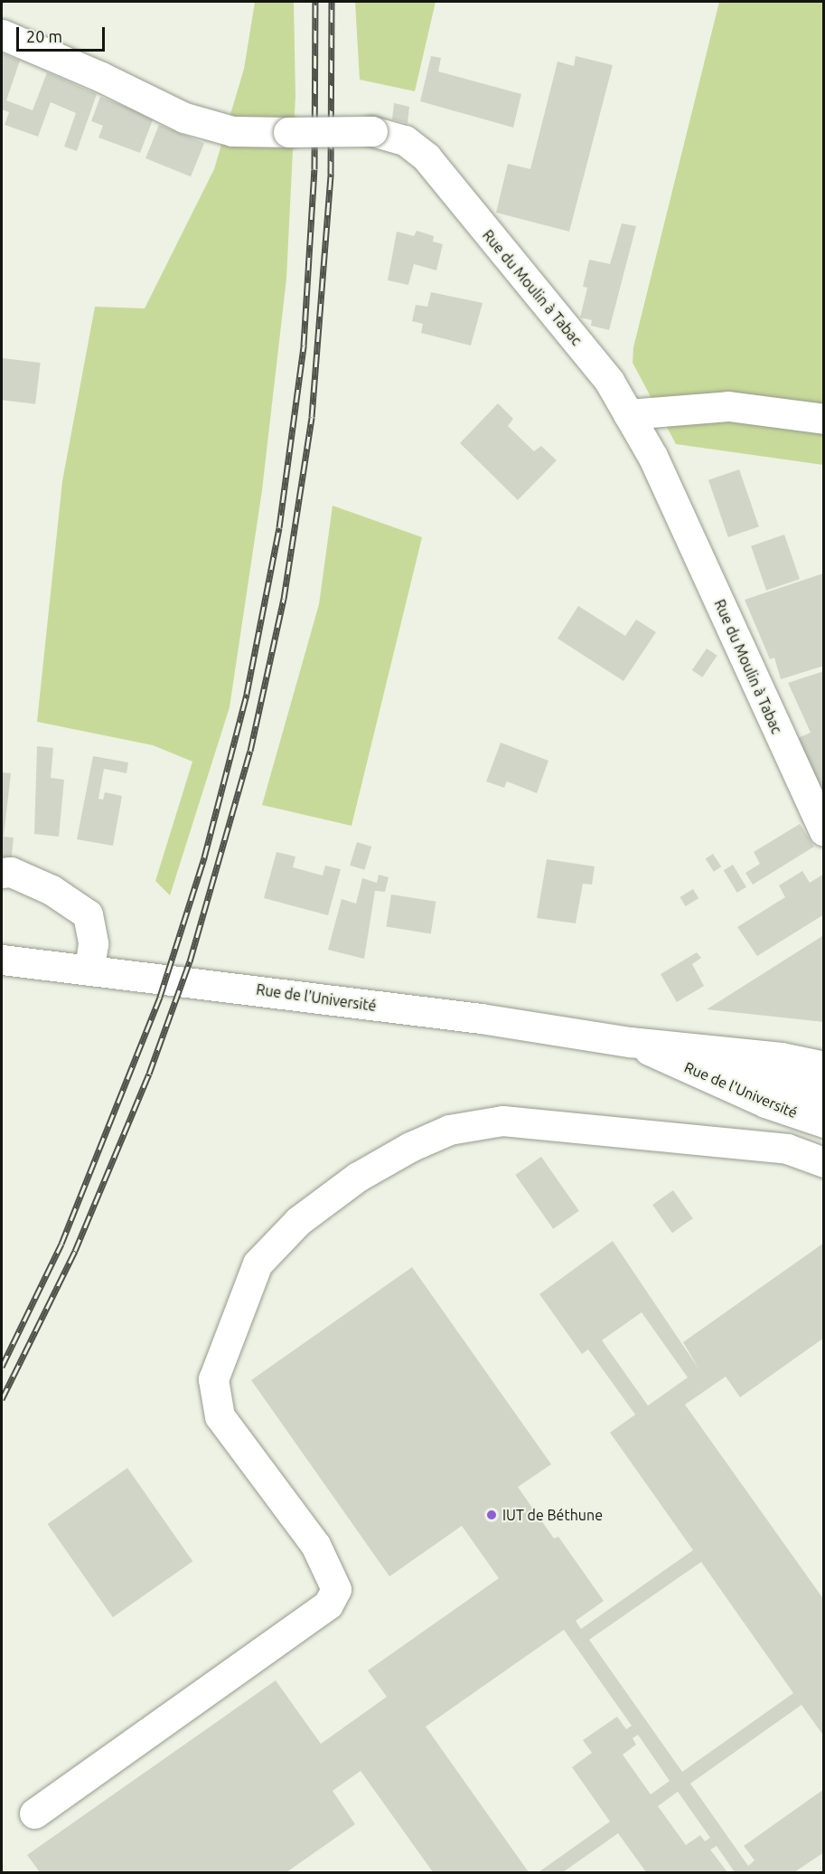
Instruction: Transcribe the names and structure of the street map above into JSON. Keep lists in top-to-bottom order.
{
  "streets": {
    "street": ["Rue du Moulin à Tabac", "Rue de l'Université"]
  },
  "places": ["IUT de Béthune"],
  "scale_bar": "20 m"
}
